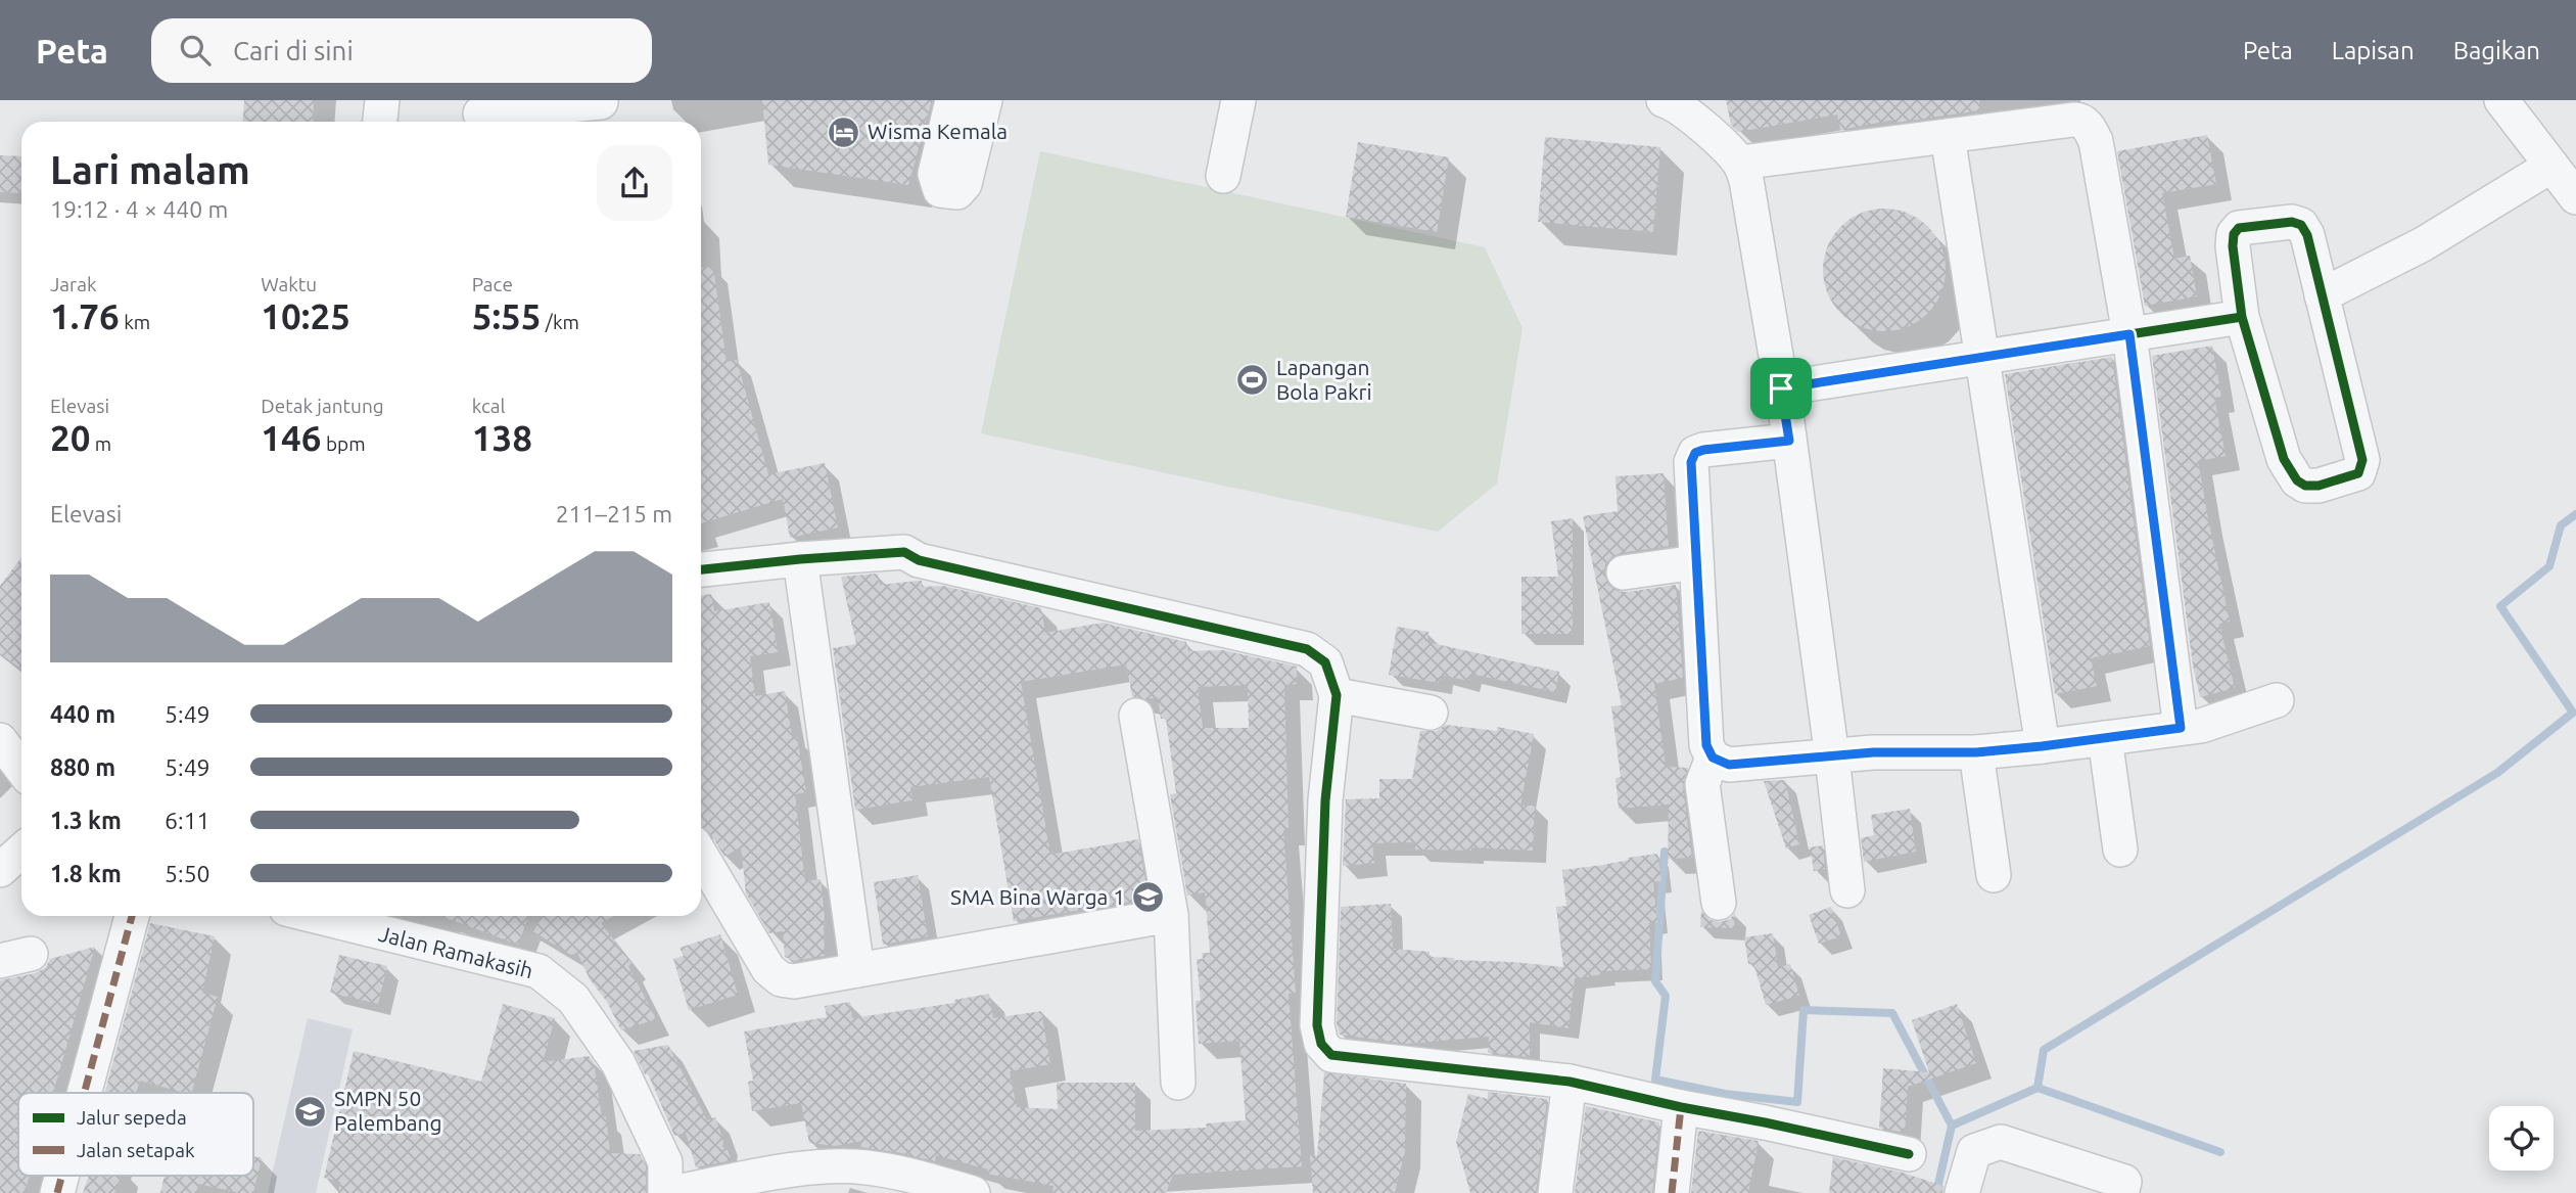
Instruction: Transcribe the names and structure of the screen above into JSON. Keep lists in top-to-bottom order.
{
  "streets": {
    "street": ["Jalan Ramakasih"]
  },
  "places": {
    "hotel": ["Wisma Kemala"],
    "sports": ["Lapangan Bola Pakri"],
    "school or university": ["SMA Bina Warga 1", "SMPN 50 Palembang"]
  },
  "legend": ["Jalur sepeda", "Jalan setapak"],
  "page": {
    "header": "Peta",
    "search": "Cari di sini",
    "nav": ["Peta", "Lapisan", "Bagikan"],
    "heading": ["Lari malam", "19:12 · 4 × 440 m"],
    "stats": [
      ["Jarak", "1.76 km"],
      ["Waktu", "10:25"],
      ["Pace", "5:55 /km"],
      ["Elevasi", "20 m"],
      ["Detak jantung", "146 bpm"],
      ["kcal", "138"]
    ],
    "chart": ["Elevasi", "211–215 m"],
    "list": [
      {
        "name": "440 m",
        "note": "5:49"
      },
      {
        "name": "880 m",
        "note": "5:49"
      },
      {
        "name": "1.3 km",
        "note": "6:11"
      },
      {
        "name": "1.8 km",
        "note": "5:50"
      }
    ]
  }
}
